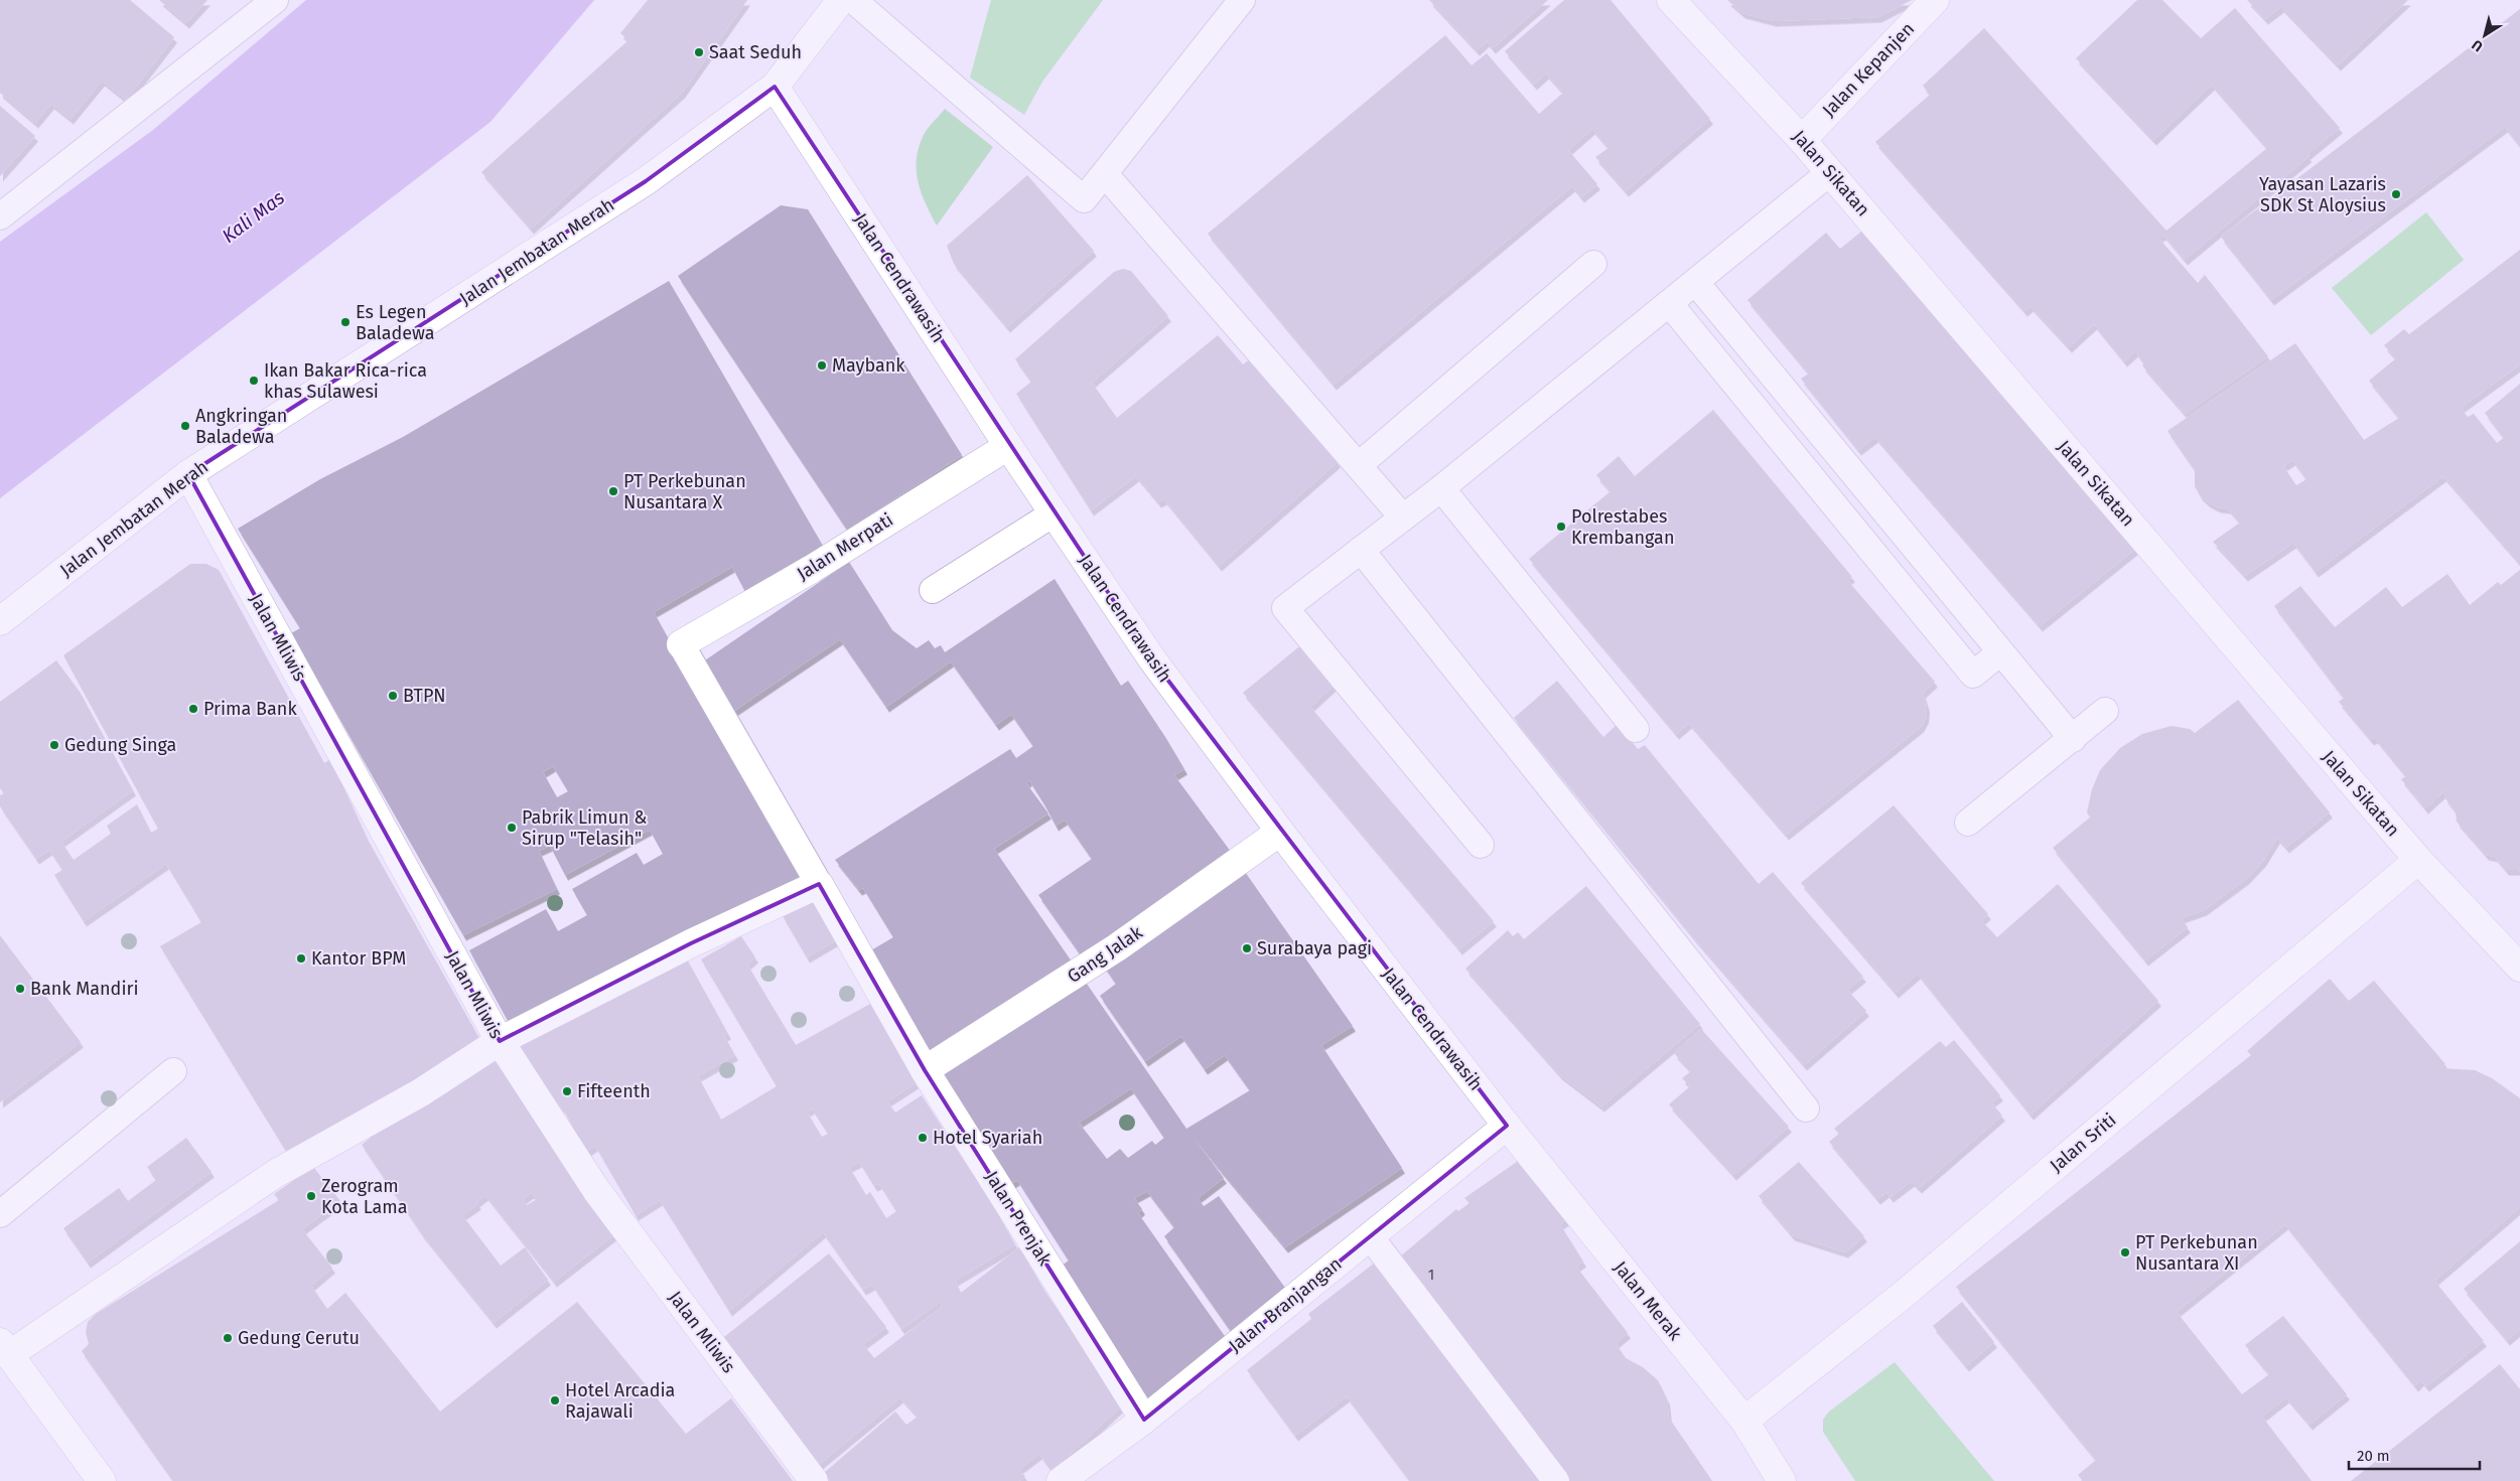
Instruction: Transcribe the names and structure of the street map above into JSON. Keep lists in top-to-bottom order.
{
  "streets": {
    "street": [
      "Jalan Kepanjen",
      "Jalan Sikatan",
      "Jalan Jembatan Merah",
      "Jalan Cendrawasih",
      "Jalan Merpati",
      "Jalan Mliwis",
      "Gang Jalak",
      "Jalan Sriti",
      "Jalan Prenjak",
      "Jalan Merak",
      "Jalan Branjangan"
    ]
  },
  "crossings": [
    ["Jalan Kepanjen", "Jalan Sikatan"],
    ["Jalan Sikatan", "Jalan Sriti"],
    ["Jalan Jembatan Merah", "Jalan Cendrawasih"],
    ["Jalan Jembatan Merah", "Jalan Mliwis"],
    ["Jalan Cendrawasih", "Jalan Merpati"],
    ["Jalan Cendrawasih", "Gang Jalak"],
    ["Jalan Cendrawasih", "Jalan Merak"],
    ["Jalan Cendrawasih", "Jalan Branjangan"],
    ["Gang Jalak", "Jalan Prenjak"],
    ["Jalan Sriti", "Jalan Merak"],
    ["Jalan Prenjak", "Jalan Branjangan"],
    ["Jalan Merak", "Jalan Branjangan"]
  ],
  "water": ["Kali Mas"],
  "places": [
    "Saat Seduh",
    "Yayasan Lazaris SDK St Aloysius",
    "Es Legen Baladewa",
    "Maybank",
    "Ikan Bakar Rica-rica khas Sulawesi",
    "Angkringan Baladewa",
    "PT Perkebunan Nusantara X",
    "Polrestabes Krembangan",
    "BTPN",
    "Prima Bank",
    "Gedung Singa",
    "Pabrik Limun & Sirup \"Telasih\"",
    "Surabaya pagi",
    "Kantor BPM",
    "Bank Mandiri",
    "Fifteenth",
    "Hotel Syariah",
    "Zerogram Kota Lama",
    "PT Perkebunan Nusantara XI",
    "Gedung Cerutu",
    "Hotel Arcadia Rajawali"
  ],
  "house_numbers": ["1"],
  "scale_bar": "20 m",
  "north": "bottom left"
}
